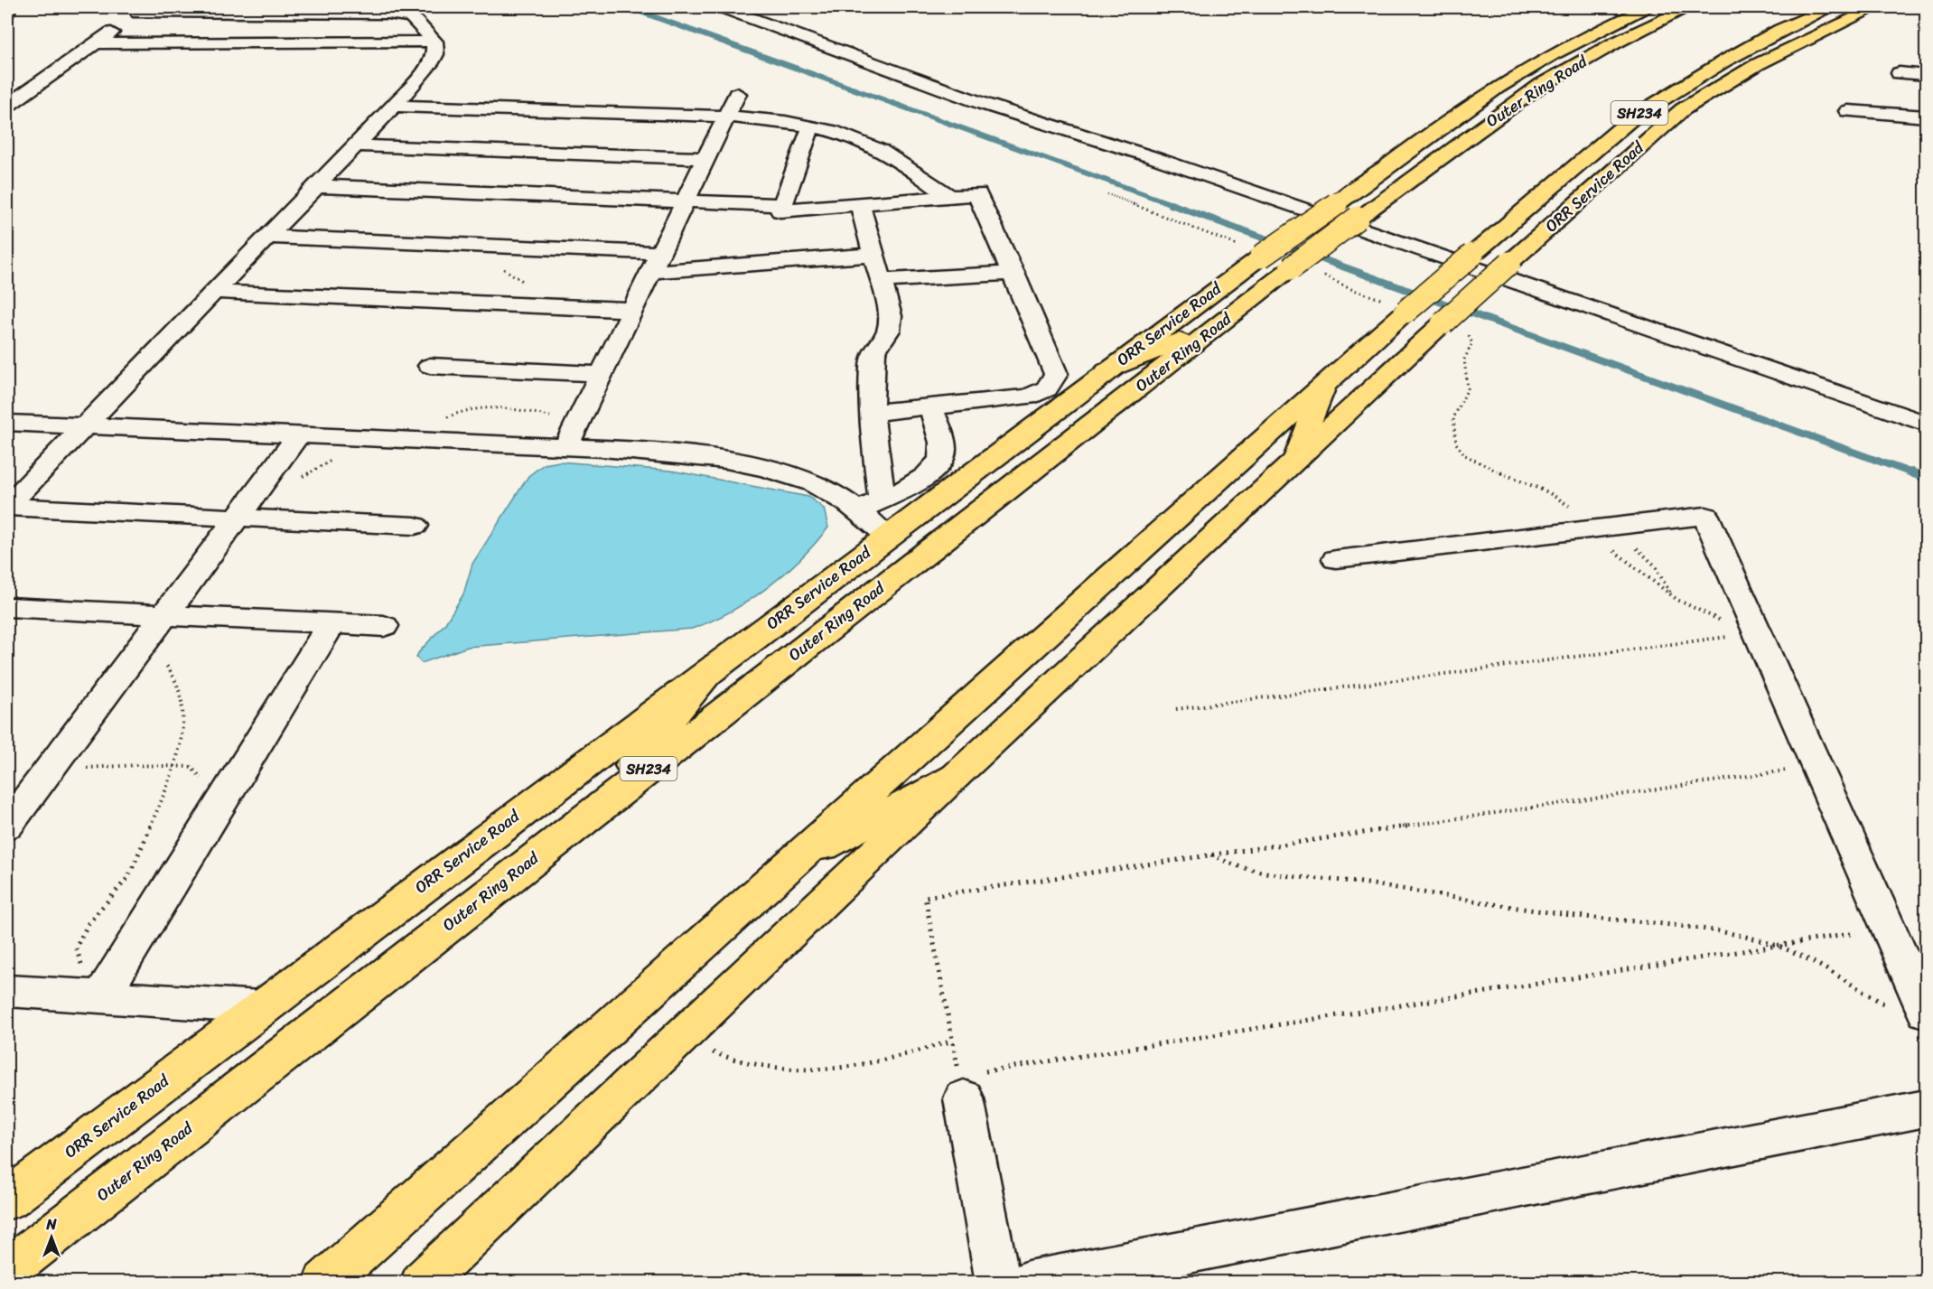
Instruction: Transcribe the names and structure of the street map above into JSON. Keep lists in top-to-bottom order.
{
  "streets": {
    "main road": ["Outer Ring Road", "SH234", "ORR Service Road"]
  },
  "north": "top"
}
